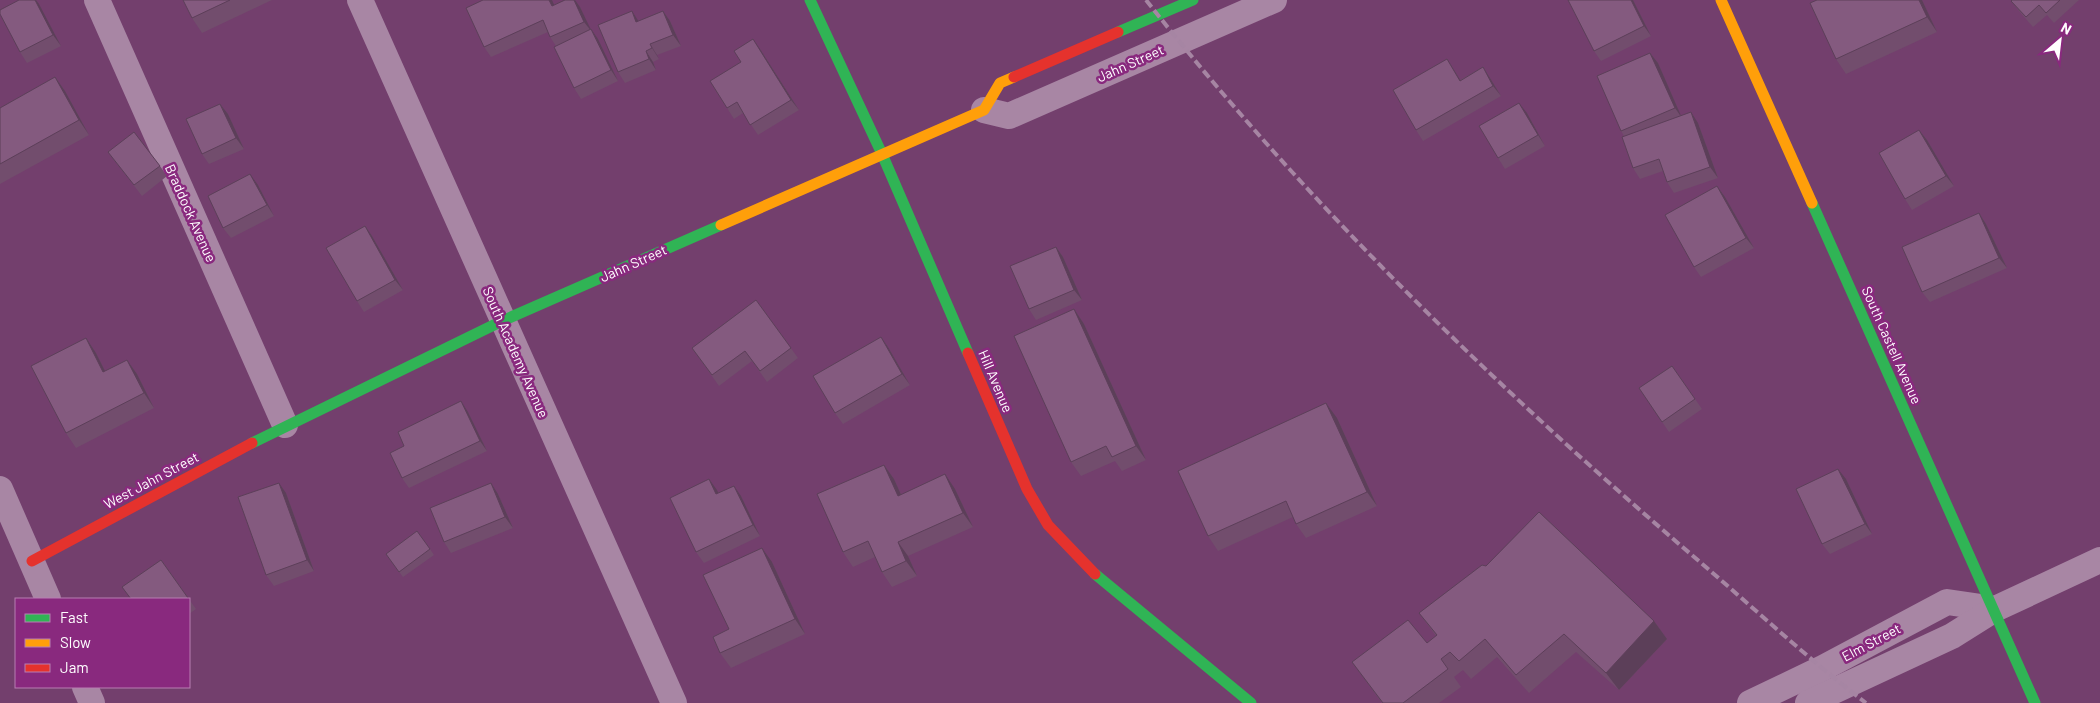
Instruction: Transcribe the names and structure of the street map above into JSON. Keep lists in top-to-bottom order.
{
  "streets": {
    "street": [
      "Jahn Street",
      "Braddock Avenue",
      "South Castell Avenue",
      "South Academy Avenue",
      "Hill Avenue",
      "West Jahn Street",
      "Elm Street"
    ]
  },
  "crossings": [
    ["Jahn Street", "Braddock Avenue"],
    ["Jahn Street", "South Academy Avenue"],
    ["Jahn Street", "Hill Avenue"],
    ["Jahn Street", "West Jahn Street"],
    ["Braddock Avenue", "West Jahn Street"],
    ["South Castell Avenue", "Elm Street"]
  ],
  "legend": ["Fast", "Slow", "Jam"],
  "north": "top right"
}
